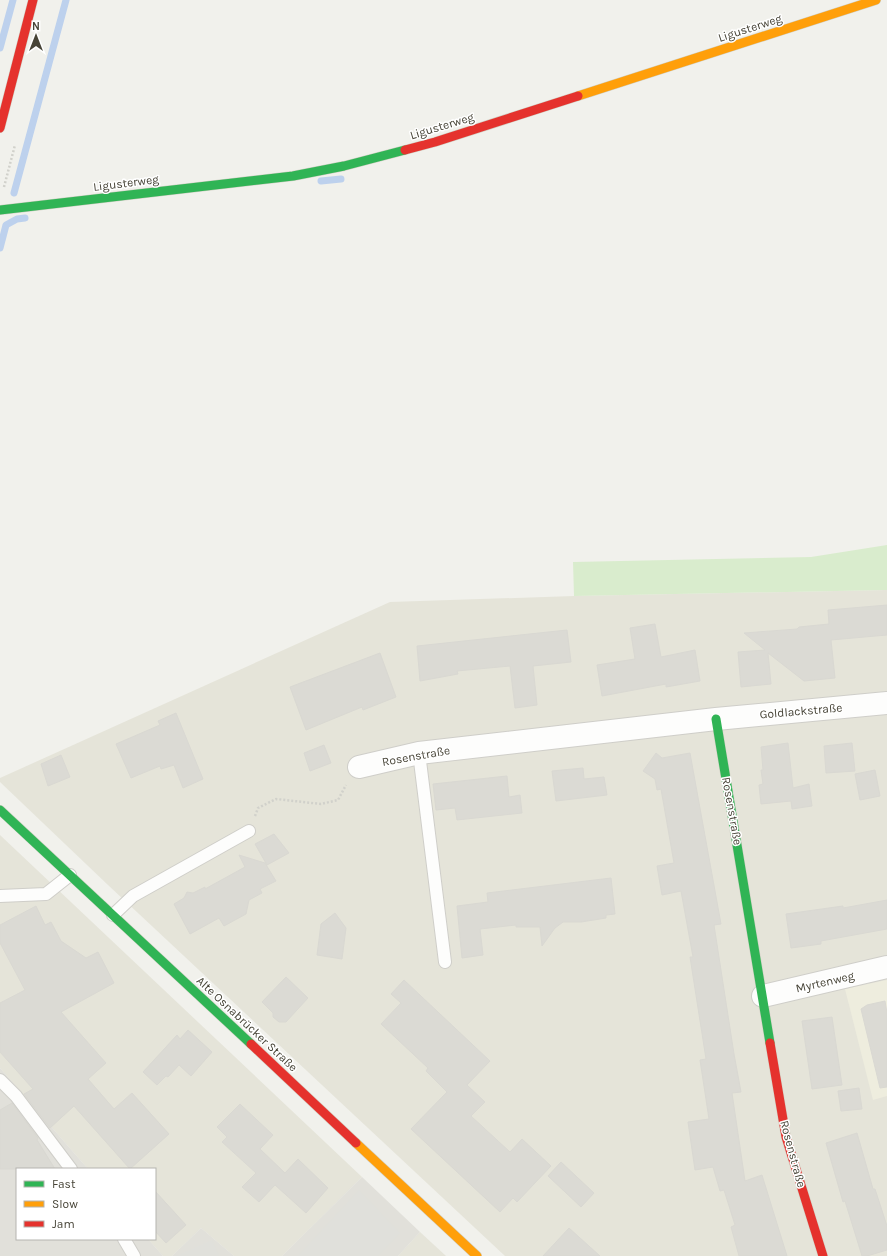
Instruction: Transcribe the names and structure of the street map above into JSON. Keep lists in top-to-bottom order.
{
  "streets": {
    "street": [
      "Ligusterweg",
      "Goldlackstraße",
      "Rosenstraße",
      "Myrtenweg",
      "Alte Osnabrücker Straße"
    ]
  },
  "crossings": [
    ["Goldlackstraße", "Rosenstraße"],
    ["Rosenstraße", "Myrtenweg"]
  ],
  "legend": ["Fast", "Slow", "Jam"],
  "north": "top"
}
